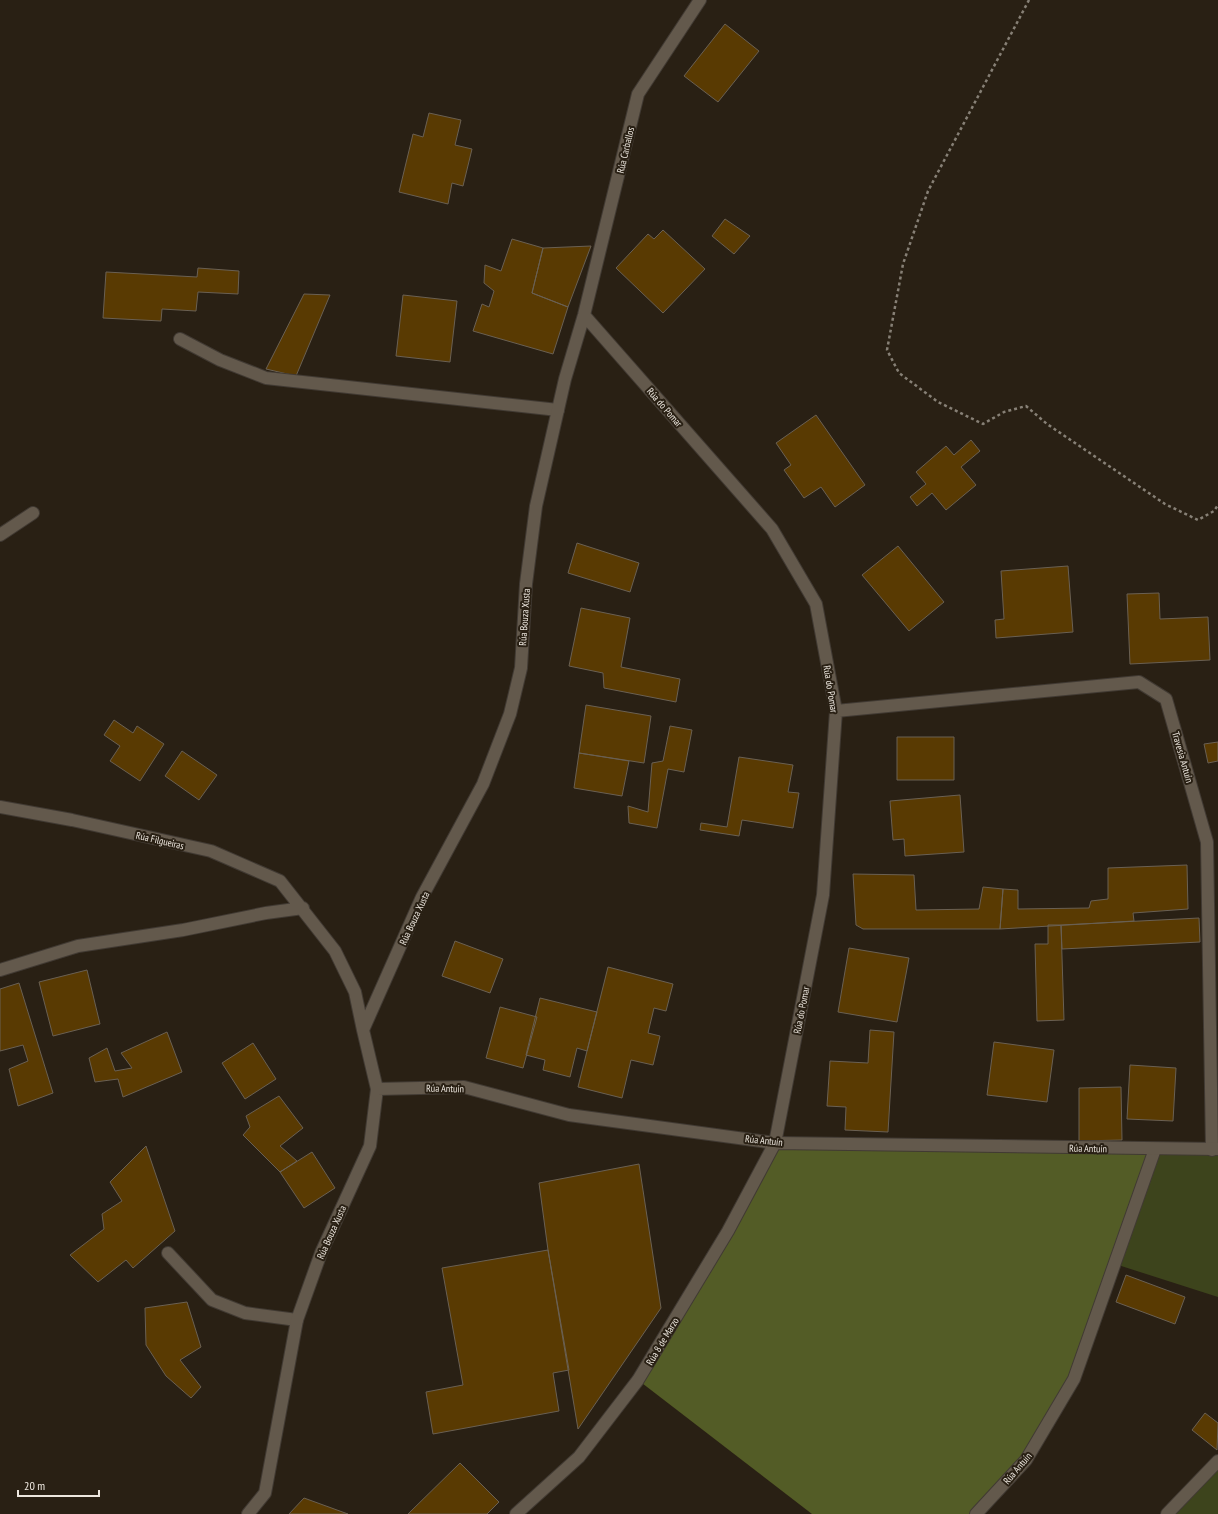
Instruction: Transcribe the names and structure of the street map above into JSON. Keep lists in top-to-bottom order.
{
  "streets": {
    "street": [
      "Rúa Carballos",
      "Rúa do Pomar",
      "Rúa Bouza Xusta",
      "Travesia Antuin",
      "Rúa Filgueiras",
      "Rúa Antuín",
      "Rúa 8 de Marzo"
    ]
  },
  "crossings": [
    ["Rúa Carballos", "Rúa do Pomar"],
    ["Rúa Carballos", "Rúa Bouza Xusta"],
    ["Rúa do Pomar", "Rúa Bouza Xusta"],
    ["Rúa do Pomar", "Travesia Antuin"],
    ["Rúa do Pomar", "Rúa Antuín"],
    ["Rúa do Pomar", "Rúa 8 de Marzo"],
    ["Rúa Bouza Xusta", "Rúa Filgueiras"],
    ["Rúa Bouza Xusta", "Rúa Antuín"],
    ["Travesia Antuin", "Rúa Antuín"],
    ["Rúa Antuín", "Rúa 8 de Marzo"]
  ],
  "scale_bar": "20 m"
}
